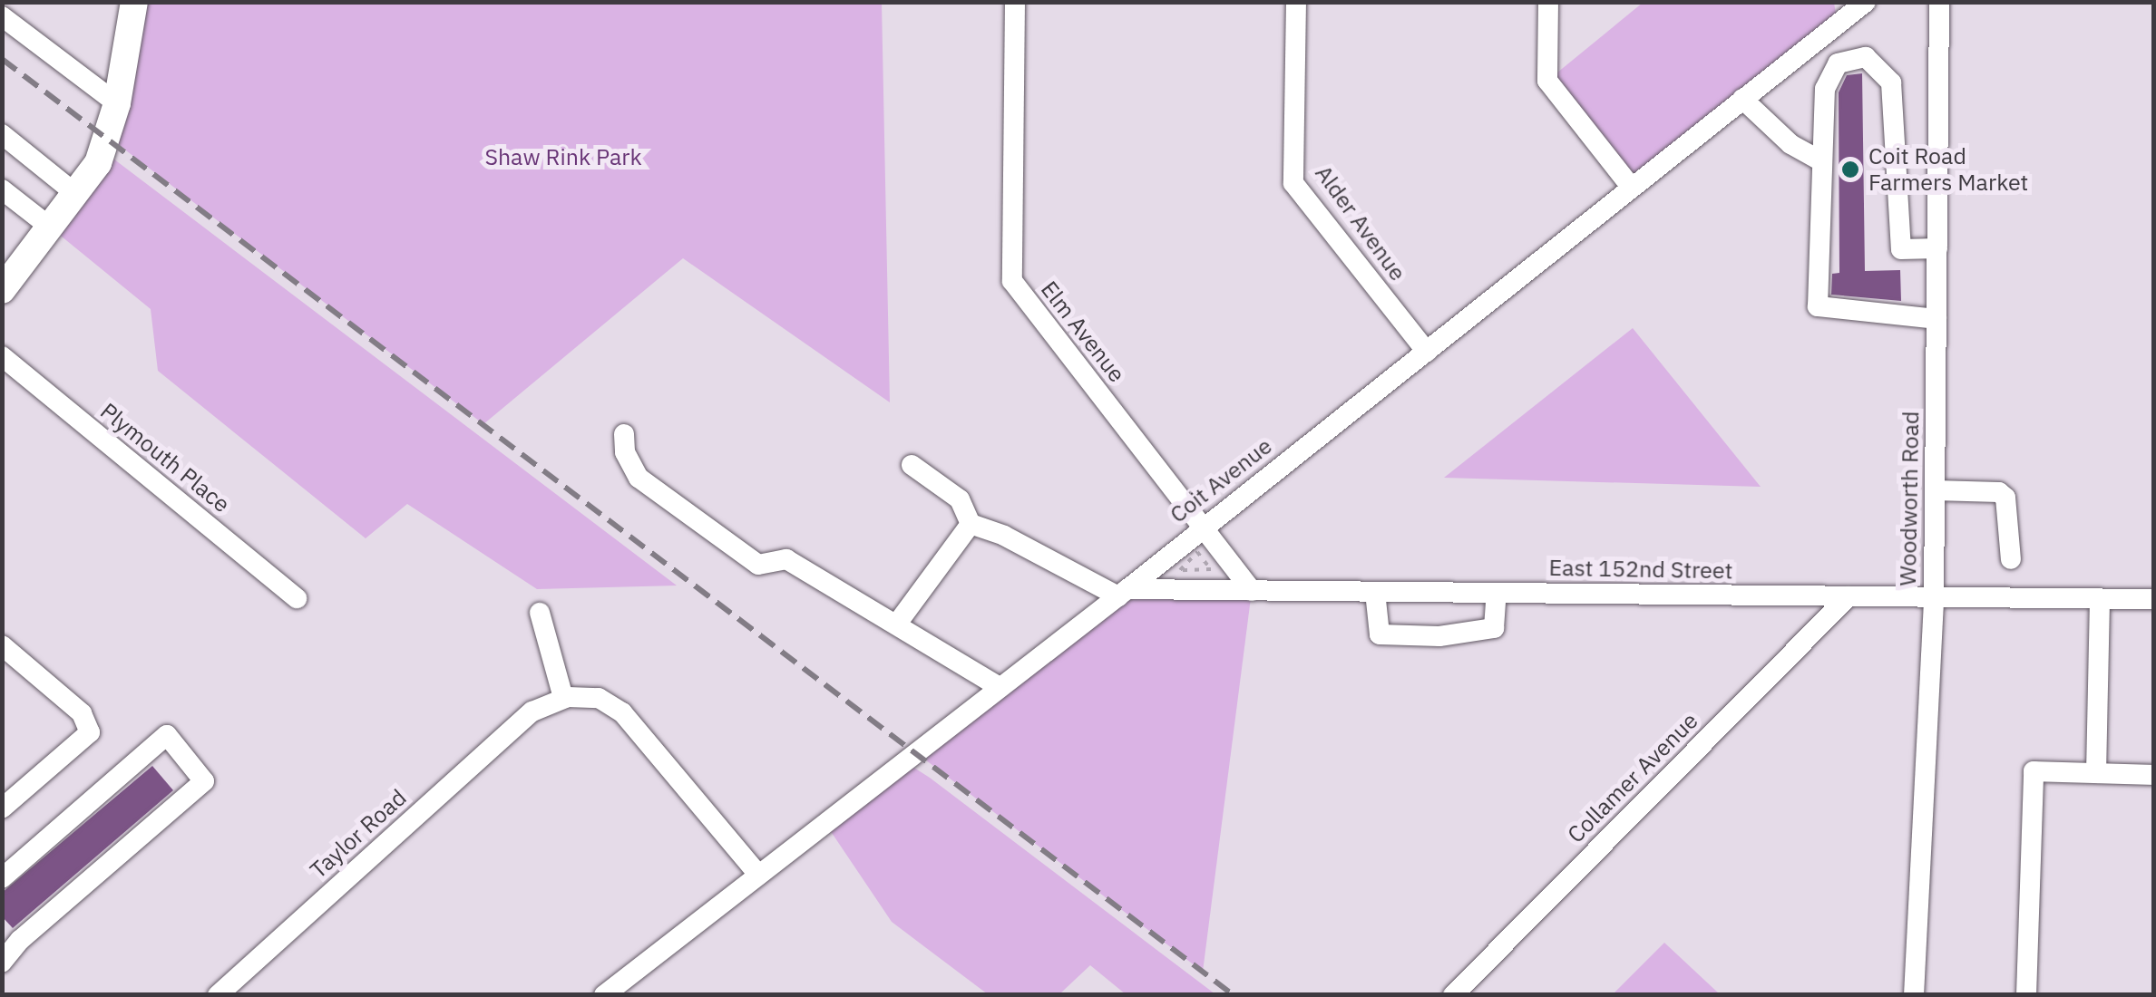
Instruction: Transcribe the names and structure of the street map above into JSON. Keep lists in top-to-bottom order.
{
  "streets": {
    "street": [
      "Alder Avenue",
      "Elm Avenue",
      "Plymouth Place",
      "Coit Avenue",
      "Woodworth Road",
      "East 152nd Street",
      "Collamer Avenue",
      "Taylor Road"
    ]
  },
  "crossings": [
    ["Alder Avenue", "Coit Avenue"],
    ["Elm Avenue", "Coit Avenue"],
    ["Elm Avenue", "East 152nd Street"],
    ["Coit Avenue", "East 152nd Street"],
    ["Woodworth Road", "East 152nd Street"],
    ["East 152nd Street", "Collamer Avenue"]
  ],
  "parks": ["Shaw Rink Park"],
  "places": ["Coit Road Farmers Market"]
}
